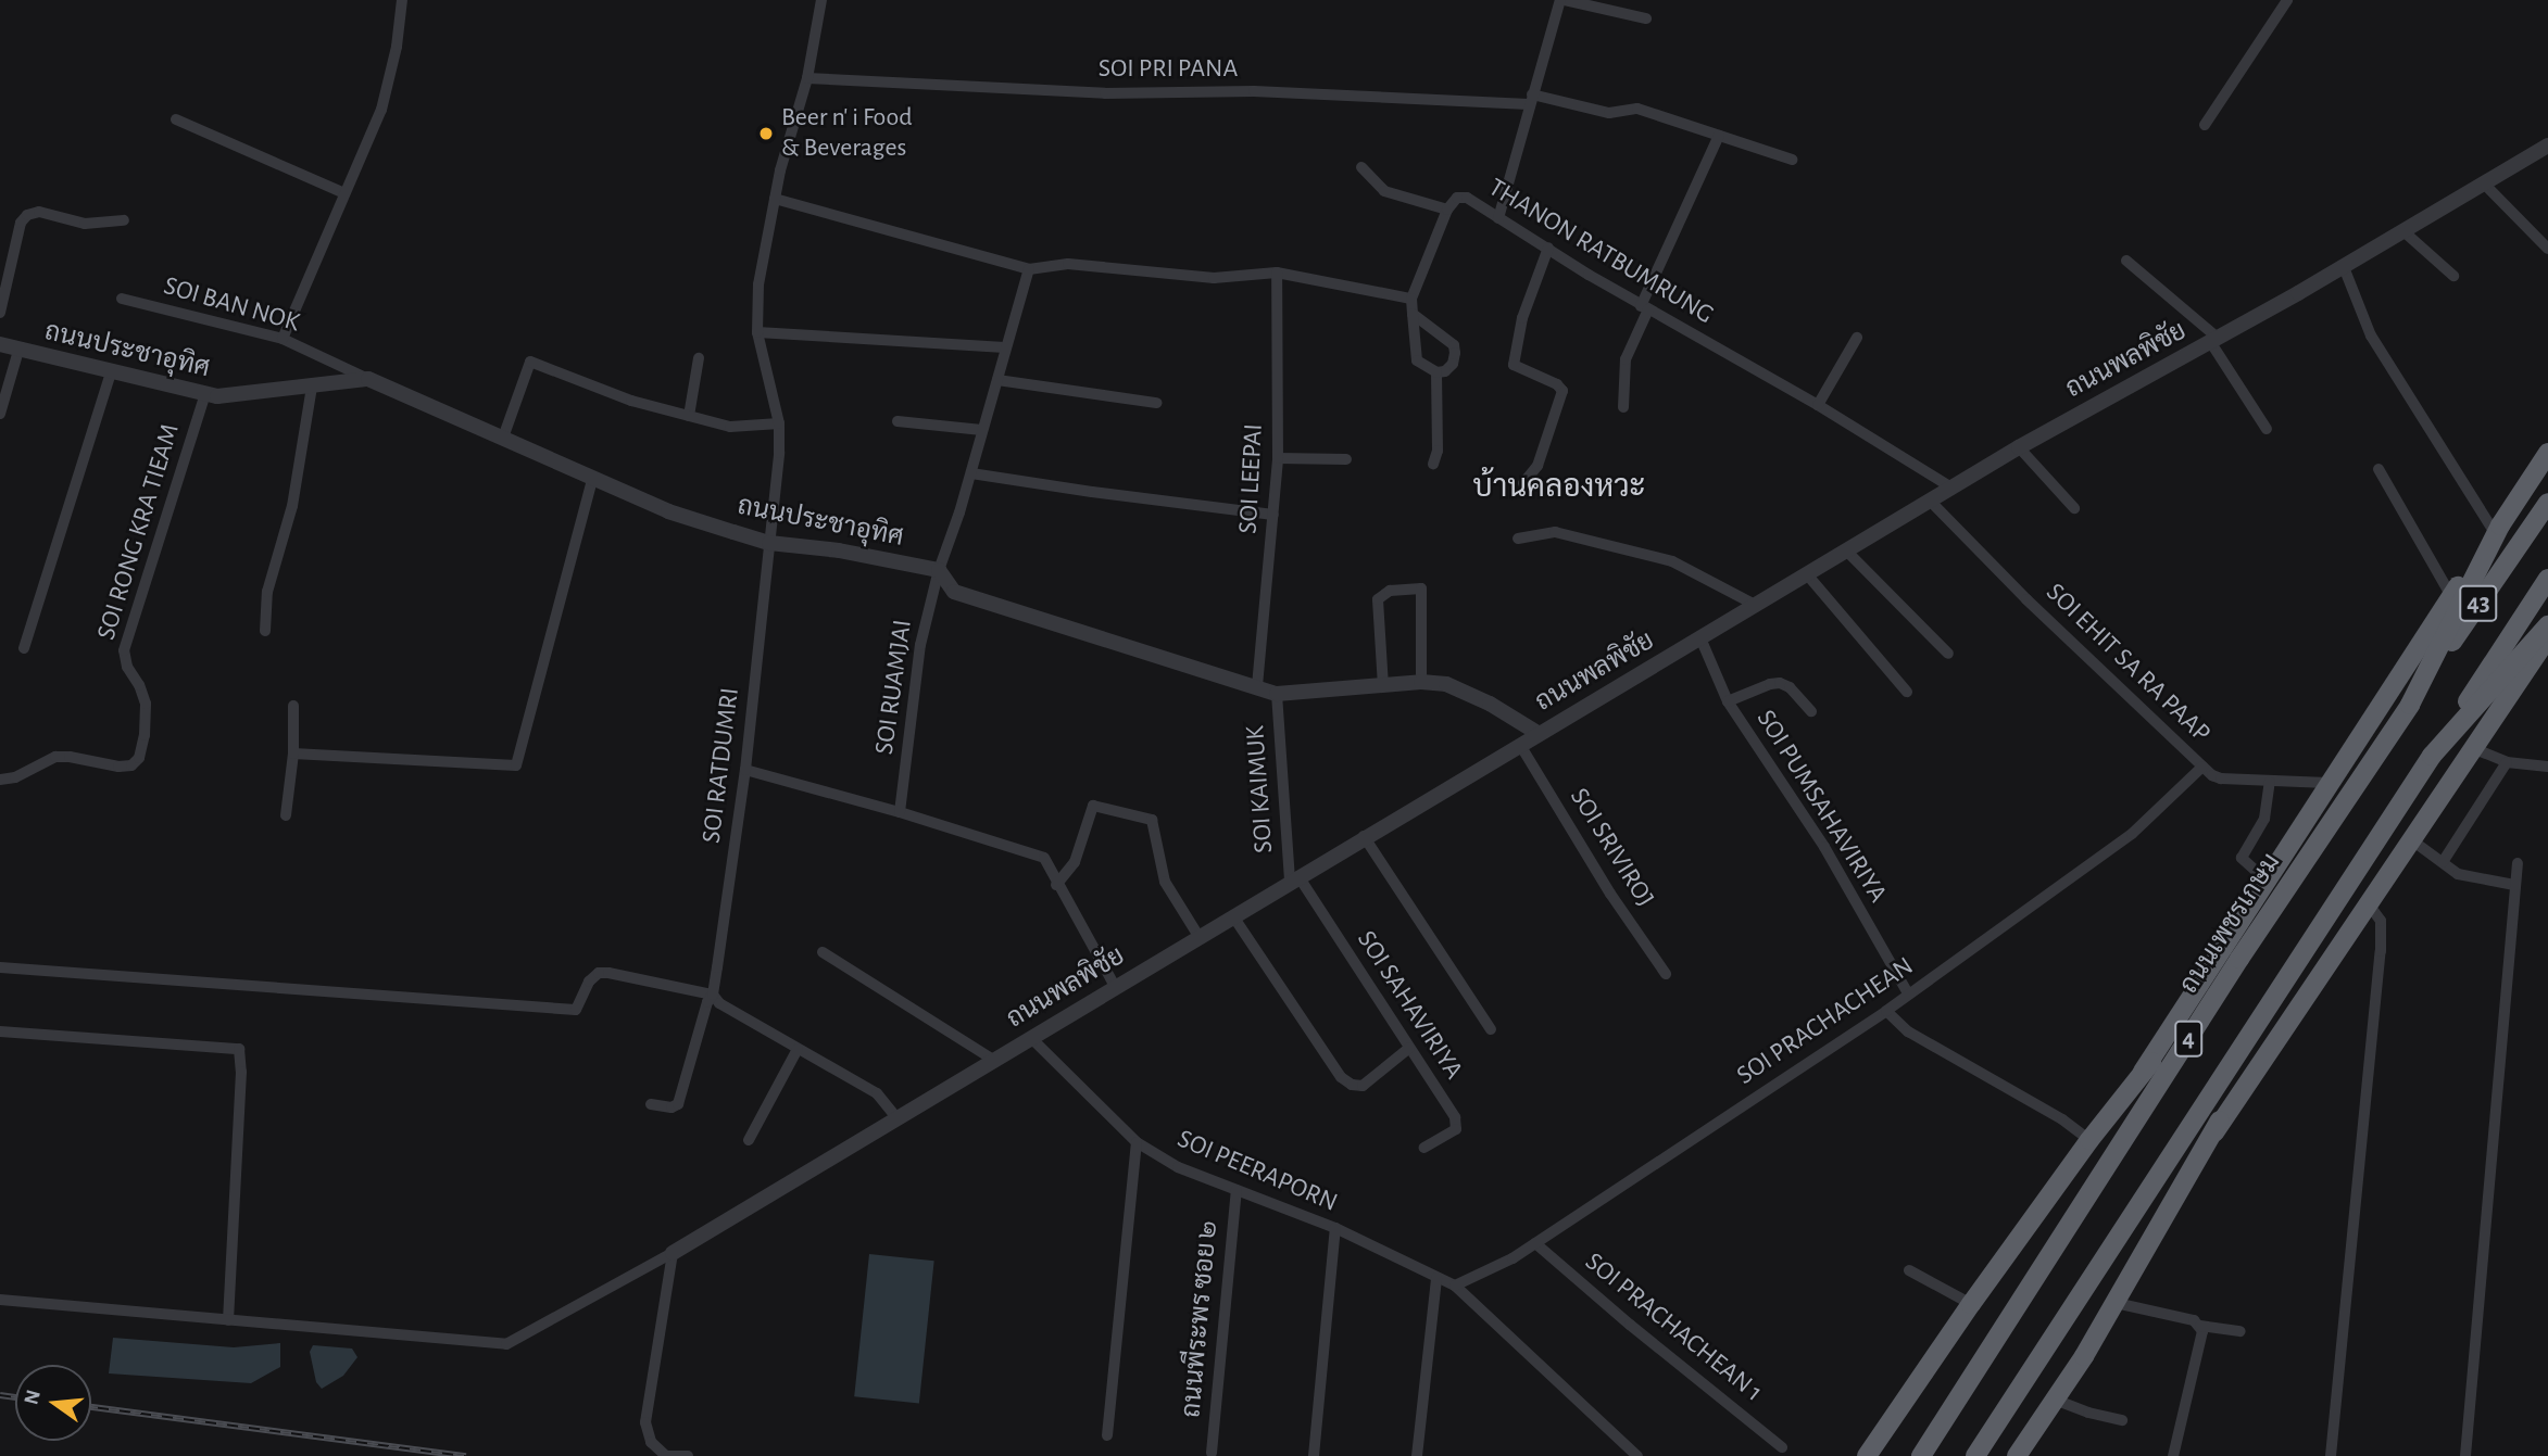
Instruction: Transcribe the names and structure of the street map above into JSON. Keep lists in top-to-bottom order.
{
  "streets": {
    "highway": ["43", "ถนนเพชรเกษม", "4"],
    "street": [
      "SOI PRI PANA",
      "THANON RATBUMRUNG",
      "SOI BAN NOK",
      "ถนนประชาอุทิศ",
      "ถนนพลพิชัย",
      "SOI LEEPAI",
      "SOI RONG KRA TIEAM",
      "SOI EHIT SA RA PAAP",
      "SOI RUAMJAI",
      "SOI RATDUMRI",
      "SOI KAIMUK",
      "SOI PUMSAHAVIRIYA",
      "SOI SRIVIROJ",
      "SOI SAHAVIRIYA",
      "SOI PRACHACHEAN",
      "SOI PEERAPORN",
      "ถนนพีระพร ซอย ๒",
      "SOI PRACHACHEAN 1"
    ]
  },
  "crossings": [
    ["SOI PRI PANA", "SOI RATDUMRI"],
    ["THANON RATBUMRUNG", "ถนนพลพิชัย"],
    ["SOI BAN NOK", "ถนนประชาอุทิศ"],
    ["ถนนประชาอุทิศ", "SOI RONG KRA TIEAM"],
    ["ถนนประชาอุทิศ", "SOI RUAMJAI"],
    ["ถนนประชาอุทิศ", "SOI RATDUMRI"],
    ["ถนนพลพิชัย", "SOI EHIT SA RA PAAP"],
    ["ถนนพลพิชัย", "SOI KAIMUK"],
    ["ถนนพลพิชัย", "SOI PUMSAHAVIRIYA"],
    ["ถนนพลพิชัย", "SOI SRIVIROJ"],
    ["ถนนพลพิชัย", "SOI SAHAVIRIYA"],
    ["ถนนพลพิชัย", "SOI PEERAPORN"],
    ["43", "ถนนเพชรเกษม"],
    ["43", "4"],
    ["SOI EHIT SA RA PAAP", "SOI PRACHACHEAN"],
    ["SOI KAIMUK", "SOI SAHAVIRIYA"],
    ["SOI PUMSAHAVIRIYA", "SOI PRACHACHEAN"],
    ["SOI PRACHACHEAN", "SOI PEERAPORN"],
    ["SOI PRACHACHEAN", "SOI PRACHACHEAN 1"],
    ["SOI PEERAPORN", "ถนนพีระพร ซอย ๒"]
  ],
  "districts": ["บ้านคลองหวะ"],
  "places": ["Beer n' i Food & Beverages"],
  "north": "left"
}
